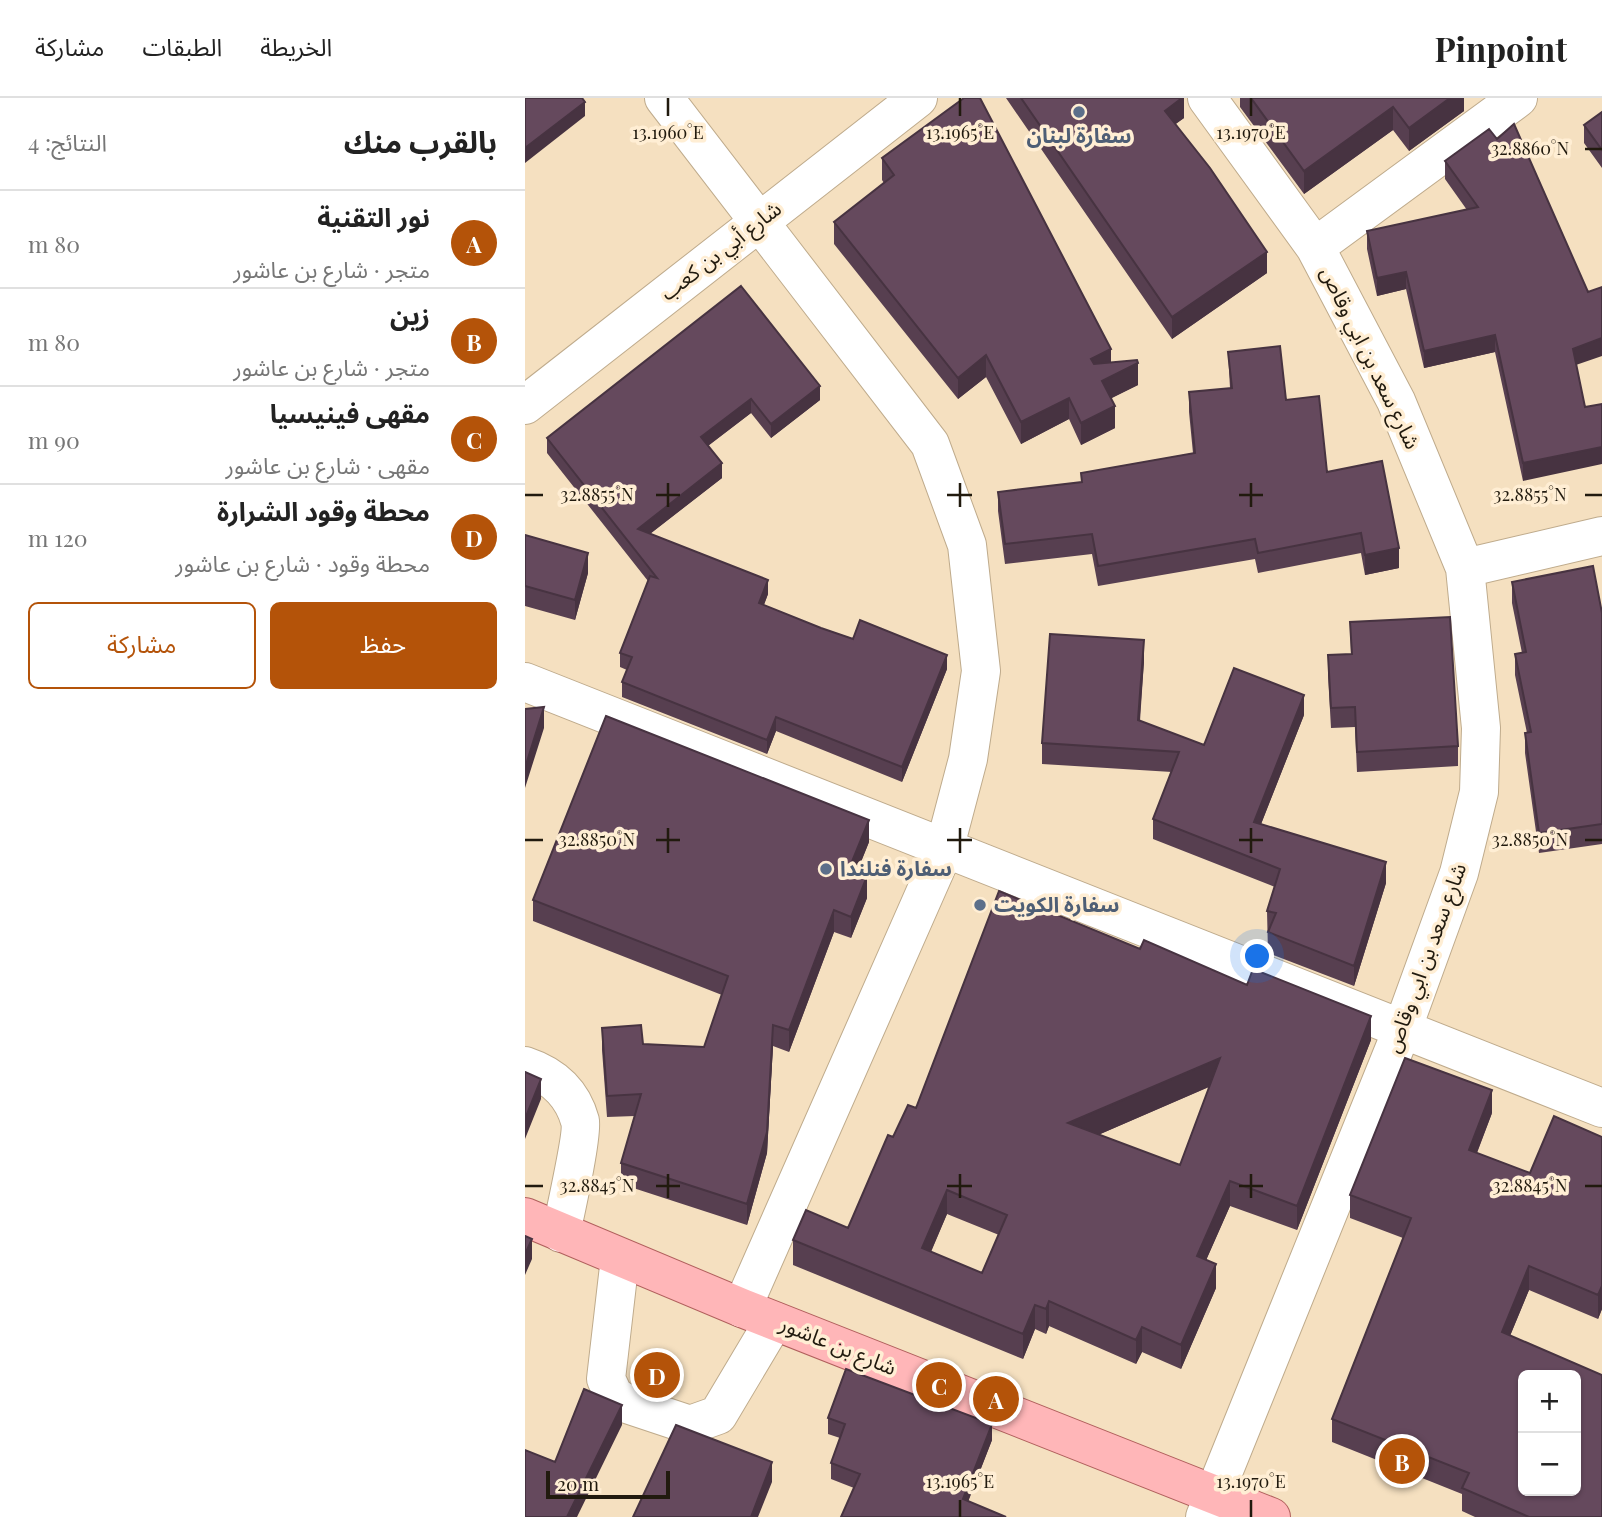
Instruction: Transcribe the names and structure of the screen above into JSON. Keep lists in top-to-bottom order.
{
  "streets": {
    "main road": ["شارع بن عاشور"],
    "street": ["شارع أبي بن كعب", "شارع سعد بن ابي وقاص"]
  },
  "crossings": [
    ["شارع سعد بن ابي وقاص", "شارع بن عاشور"]
  ],
  "places": ["سفارة لبنان", "سفارة فنلندا", "سفارة الكويت"],
  "scale_bar": "20 m",
  "page": {
    "header": "Pinpoint",
    "nav": ["الخريطة", "الطبقات", "مشاركة"],
    "heading": ["بالقرب منك", "النتائج: 4"],
    "list": [
      {
        "mark": "A",
        "name": "نور التقنية",
        "note": "متجر · شارع بن عاشور",
        "value": "80 m"
      },
      {
        "mark": "B",
        "name": "زين",
        "note": "متجر · شارع بن عاشور",
        "value": "80 m"
      },
      {
        "mark": "C",
        "name": "مقهى فينيسيا",
        "note": "مقهى · شارع بن عاشور",
        "value": "90 m"
      },
      {
        "mark": "D",
        "name": "محطة وقود الشرارة",
        "note": "محطة وقود · شارع بن عاشور",
        "value": "120 m"
      }
    ],
    "buttons": ["حفظ", "مشاركة"],
    "pins": [
      "D",
      "C",
      "A",
      "B"
    ],
    "map_buttons": ["+", "−"],
    "scale": "20 m"
  },
  "coordinates": [
    "13.1960°E",
    "13.1965°E",
    "13.1970°E",
    "32.8860°N",
    "32.8855°N",
    "32.8850°N",
    "32.8845°N"
  ]
}
